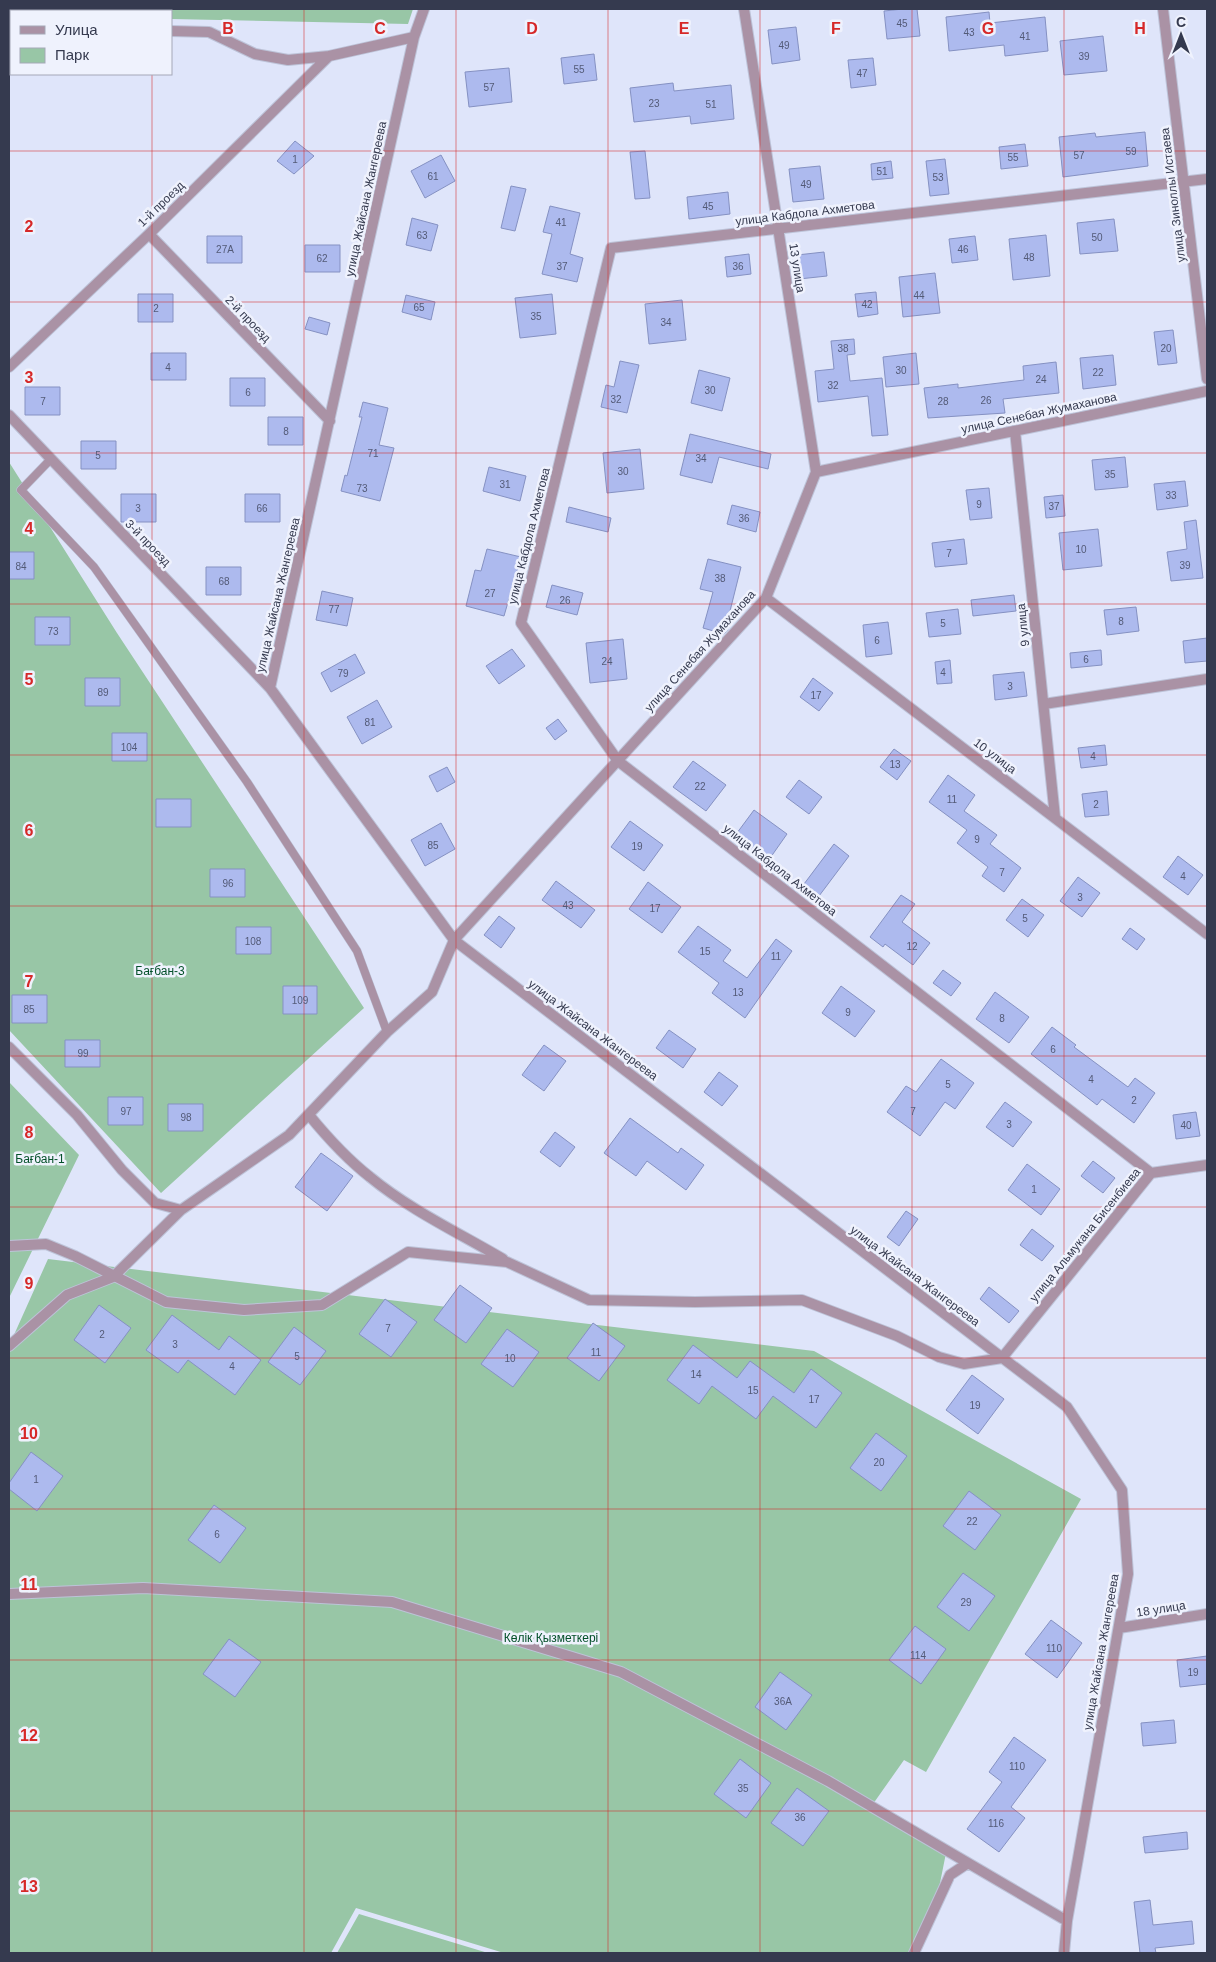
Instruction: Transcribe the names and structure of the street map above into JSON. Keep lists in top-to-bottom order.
{
  "streets": {
    "street": [
      "улица Зиноллы Истаева",
      "улица Жайсана Жангереева",
      "1-й проезд",
      "улица Кабдола Ахметова",
      "13 улица",
      "2-й проезд",
      "улица Сенебая Жумаханова",
      "3-й проезд",
      "9 улица",
      "10 улица",
      "улица Альмукана Бисенбиева",
      "18 улица"
    ]
  },
  "crossings": [
    ["улица Зиноллы Истаева", "улица Кабдола Ахметова"],
    ["улица Жайсана Жангереева", "2-й проезд"],
    ["улица Жайсана Жангереева", "улица Сенебая Жумаханова"],
    ["улица Жайсана Жангереева", "3-й проезд"],
    ["улица Жайсана Жангереева", "улица Альмукана Бисенбиева"],
    ["улица Жайсана Жангереева", "18 улица"],
    ["1-й проезд", "2-й проезд"],
    ["улица Кабдола Ахметова", "13 улица"],
    ["улица Кабдола Ахметова", "улица Сенебая Жумаханова"],
    ["улица Кабдола Ахметова", "улица Альмукана Бисенбиева"],
    ["13 улица", "улица Сенебая Жумаханова"],
    ["улица Сенебая Жумаханова", "9 улица"],
    ["улица Сенебая Жумаханова", "10 улица"],
    ["9 улица", "10 улица"]
  ],
  "parks": ["Бағбан-3", "Бағбан-1", "Көлік Қызметкері"],
  "house_numbers": [
    "45",
    "43",
    "41",
    "49",
    "39",
    "55",
    "47",
    "57",
    "23",
    "51",
    "59",
    "57",
    "55",
    "1",
    "51",
    "61",
    "53",
    "49",
    "45",
    "41",
    "63",
    "50",
    "27А",
    "46",
    "48",
    "62",
    "37",
    "36",
    "44",
    "42",
    "65",
    "2",
    "35",
    "34",
    "38",
    "20",
    "4",
    "30",
    "22",
    "24",
    "32",
    "30",
    "6",
    "32",
    "26",
    "7",
    "28",
    "8",
    "71",
    "5",
    "34",
    "30",
    "35",
    "31",
    "73",
    "33",
    "9",
    "37",
    "3",
    "66",
    "36",
    "10",
    "7",
    "39",
    "84",
    "38",
    "68",
    "27",
    "26",
    "77",
    "8",
    "5",
    "73",
    "6",
    "6",
    "24",
    "4",
    "79",
    "3",
    "89",
    "17",
    "81",
    "104",
    "4",
    "13",
    "22",
    "11",
    "2",
    "9",
    "85",
    "19",
    "7",
    "4",
    "96",
    "3",
    "43",
    "17",
    "5",
    "108",
    "12",
    "15",
    "11",
    "13",
    "109",
    "85",
    "9",
    "8",
    "6",
    "99",
    "4",
    "5",
    "2",
    "97",
    "7",
    "98",
    "3",
    "40",
    "1",
    "7",
    "2",
    "3",
    "11",
    "5",
    "10",
    "4",
    "14",
    "15",
    "17",
    "19",
    "20",
    "1",
    "22",
    "6",
    "29",
    "110",
    "114",
    "19",
    "36А",
    "110",
    "35",
    "36",
    "116"
  ],
  "legend": ["Улица", "Парк"],
  "north": "top",
  "grid": {
    "columns": [
      "B",
      "C",
      "D",
      "E",
      "F",
      "G",
      "H"
    ],
    "rows": [
      "2",
      "3",
      "4",
      "5",
      "6",
      "7",
      "8",
      "9",
      "10",
      "11",
      "12",
      "13"
    ]
  }
}
